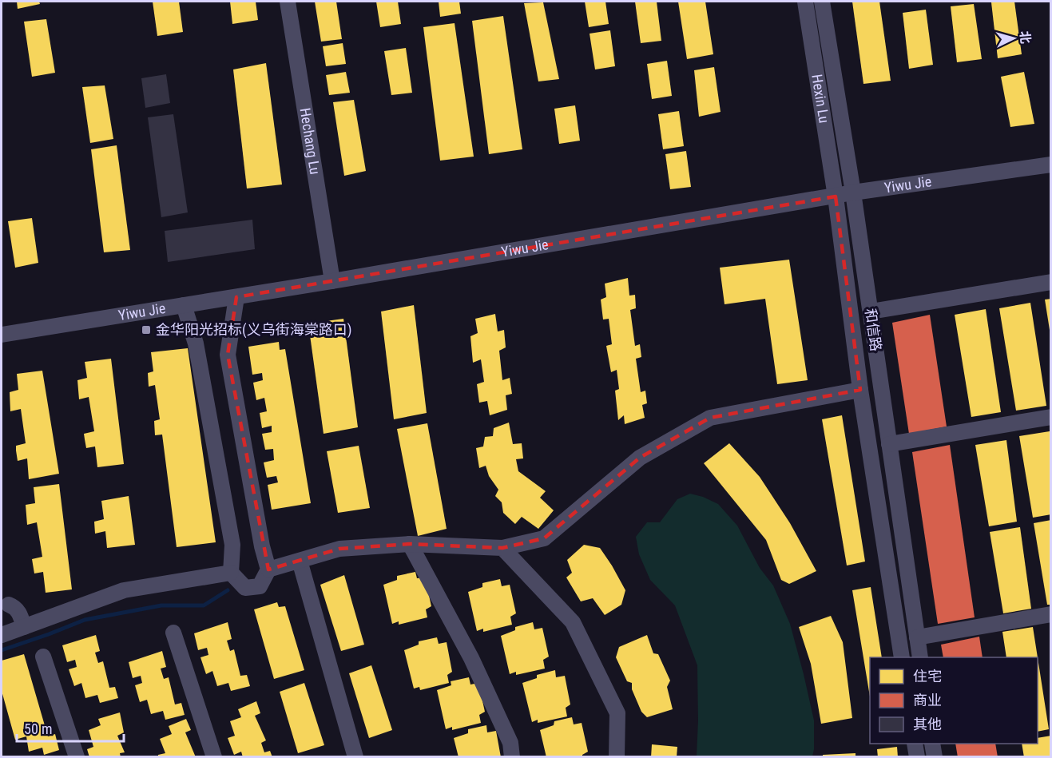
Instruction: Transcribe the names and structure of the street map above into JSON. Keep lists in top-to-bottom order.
{
  "streets": {
    "street": [
      "Hexin Lu",
      "Hechang Lu",
      "Yiwu Jie",
      "和信路"
    ]
  },
  "crossings": [
    ["Hexin Lu", "Yiwu Jie"],
    ["Hexin Lu", "和信路"],
    ["Hechang Lu", "Yiwu Jie"],
    ["Yiwu Jie", "和信路"]
  ],
  "places": {
    "transit": ["金华阳光招标(义乌街海棠路口)"]
  },
  "legend": ["住宅", "商业", "其他"],
  "scale_bar": "50 m",
  "north": "right"
}
